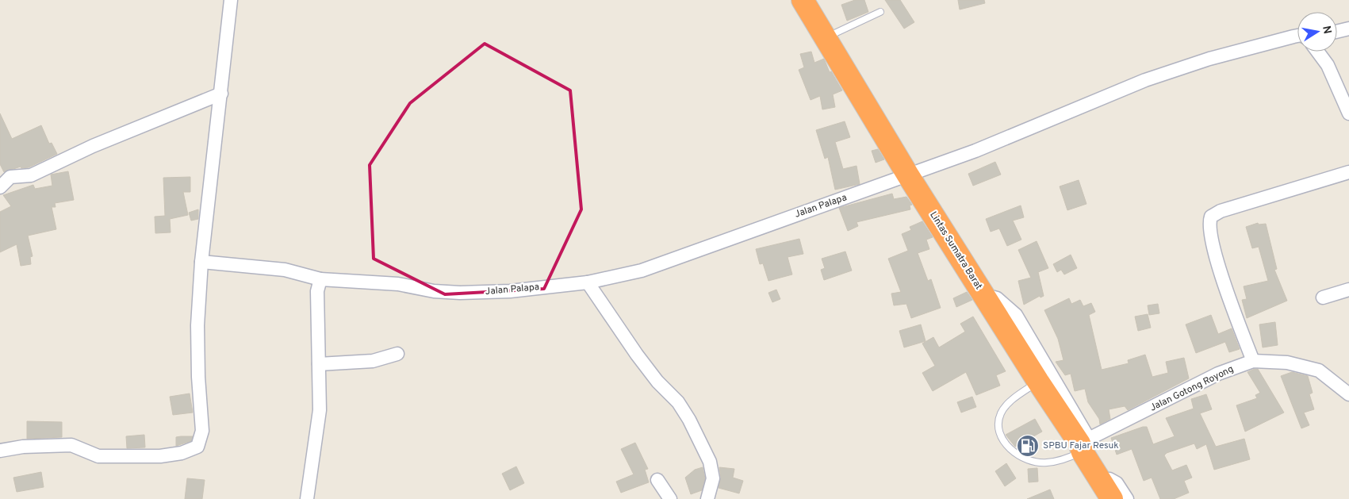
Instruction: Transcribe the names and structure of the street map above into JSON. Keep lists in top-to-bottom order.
{
  "streets": {
    "highway": ["Lintas Sumatra Barat"],
    "street": ["Jalan Palapa", "Jalan Gotong Royong"]
  },
  "crossings": [
    ["Jalan Palapa", "Lintas Sumatra Barat"],
    ["Lintas Sumatra Barat", "Jalan Gotong Royong"]
  ],
  "places": {
    "fuel station": ["SPBU Fajar Resuk"]
  },
  "north": "right"
}
